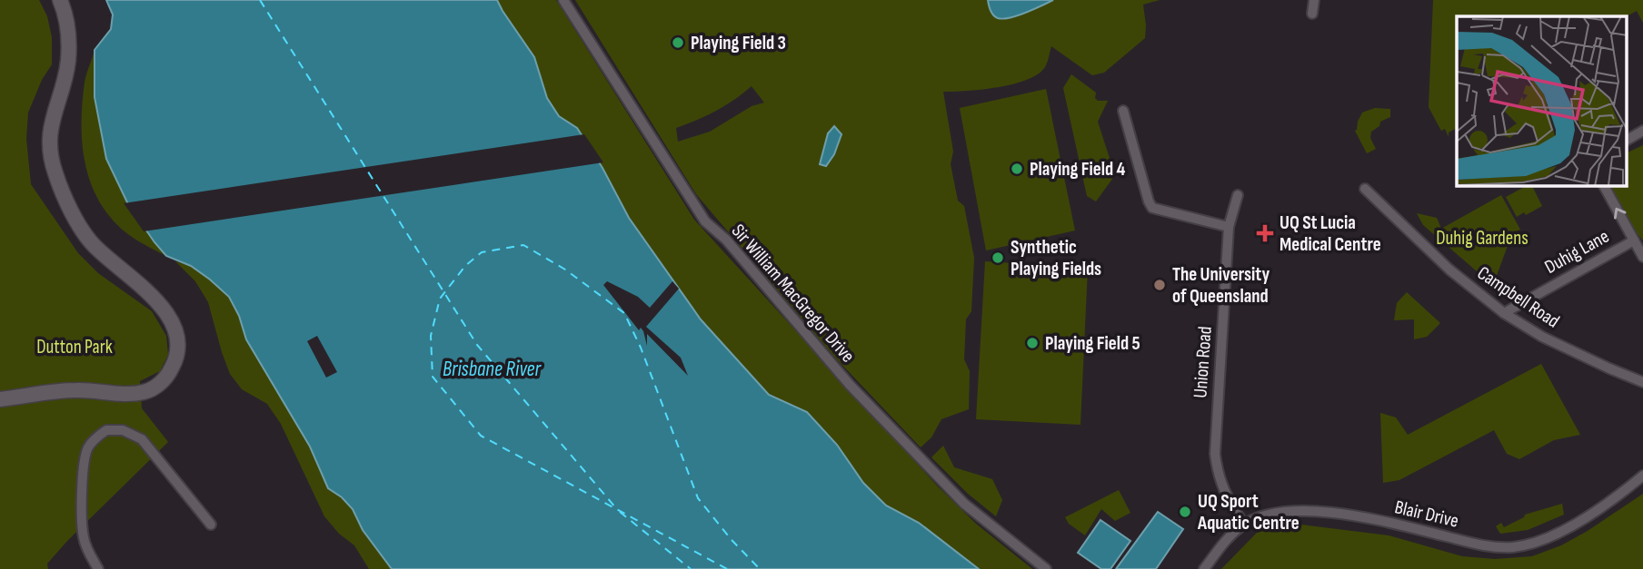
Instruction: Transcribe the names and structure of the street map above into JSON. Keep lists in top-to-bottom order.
{
  "streets": {
    "street": [
      "Duhig Lane",
      "Sir William MacGregor Drive",
      "Campbell Road",
      "Union Road",
      "Blair Drive"
    ]
  },
  "crossings": [
    ["Duhig Lane", "Campbell Road"],
    ["Union Road", "Blair Drive"]
  ],
  "water": ["Brisbane River"],
  "parks": ["Duhig Gardens", "Dutton Park"],
  "places": {
    "other": [
      "Playing Field 3",
      "Playing Field 4",
      "Synthetic Playing Fields",
      "The University of Queensland",
      "Playing Field 5",
      "UQ Sport Aquatic Centre"
    ],
    "health": ["UQ St Lucia Medical Centre"]
  }
}
